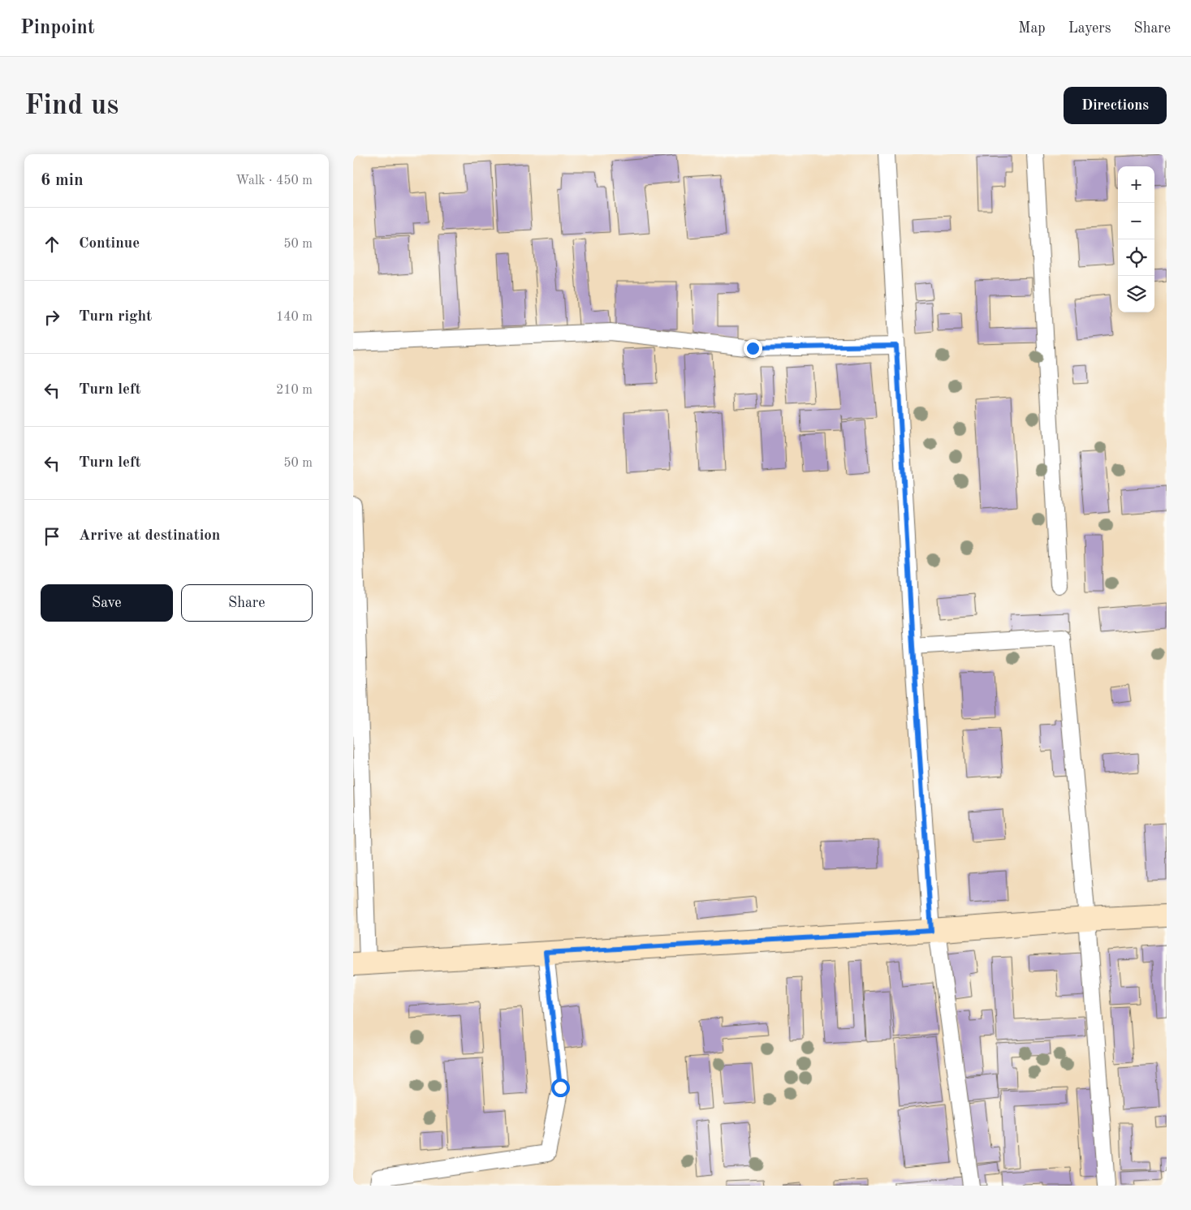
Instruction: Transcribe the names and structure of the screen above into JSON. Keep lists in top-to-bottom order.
{
  "page": {
    "header": "Pinpoint",
    "nav": ["Map", "Layers", "Share"],
    "buttons": [
      "Directions",
      ["Save", "Share"]
    ],
    "title": "Find us",
    "heading": ["6 min", "Walk · 450 m"],
    "map_buttons": ["+", "−"],
    "list": [
      ["Continue", "50 m"],
      ["Turn right", "140 m"],
      ["Turn left", "210 m"],
      ["Turn left", "50 m"],
      "Arrive at destination"
    ]
  }
}
